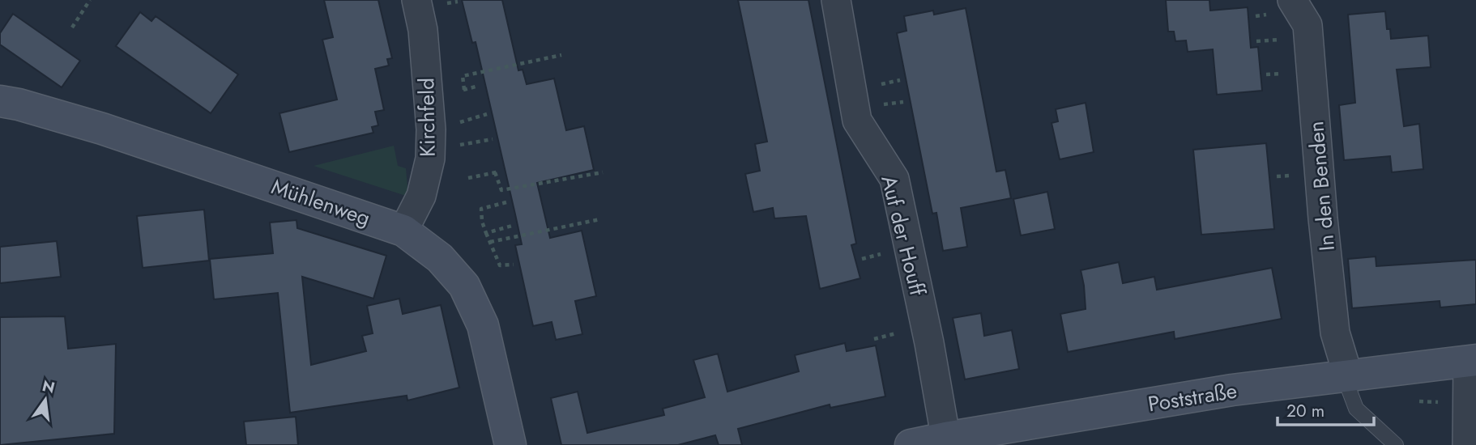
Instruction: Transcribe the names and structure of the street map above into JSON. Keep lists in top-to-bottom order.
{
  "streets": {
    "main road": ["Mühlenweg", "Poststraße"],
    "street": ["Kirchfeld", "In den Benden", "Auf der Houff"]
  },
  "crossings": [
    ["Kirchfeld", "Mühlenweg"],
    ["In den Benden", "Poststraße"],
    ["Auf der Houff", "Poststraße"]
  ],
  "scale_bar": "20 m",
  "north": "top"
}
